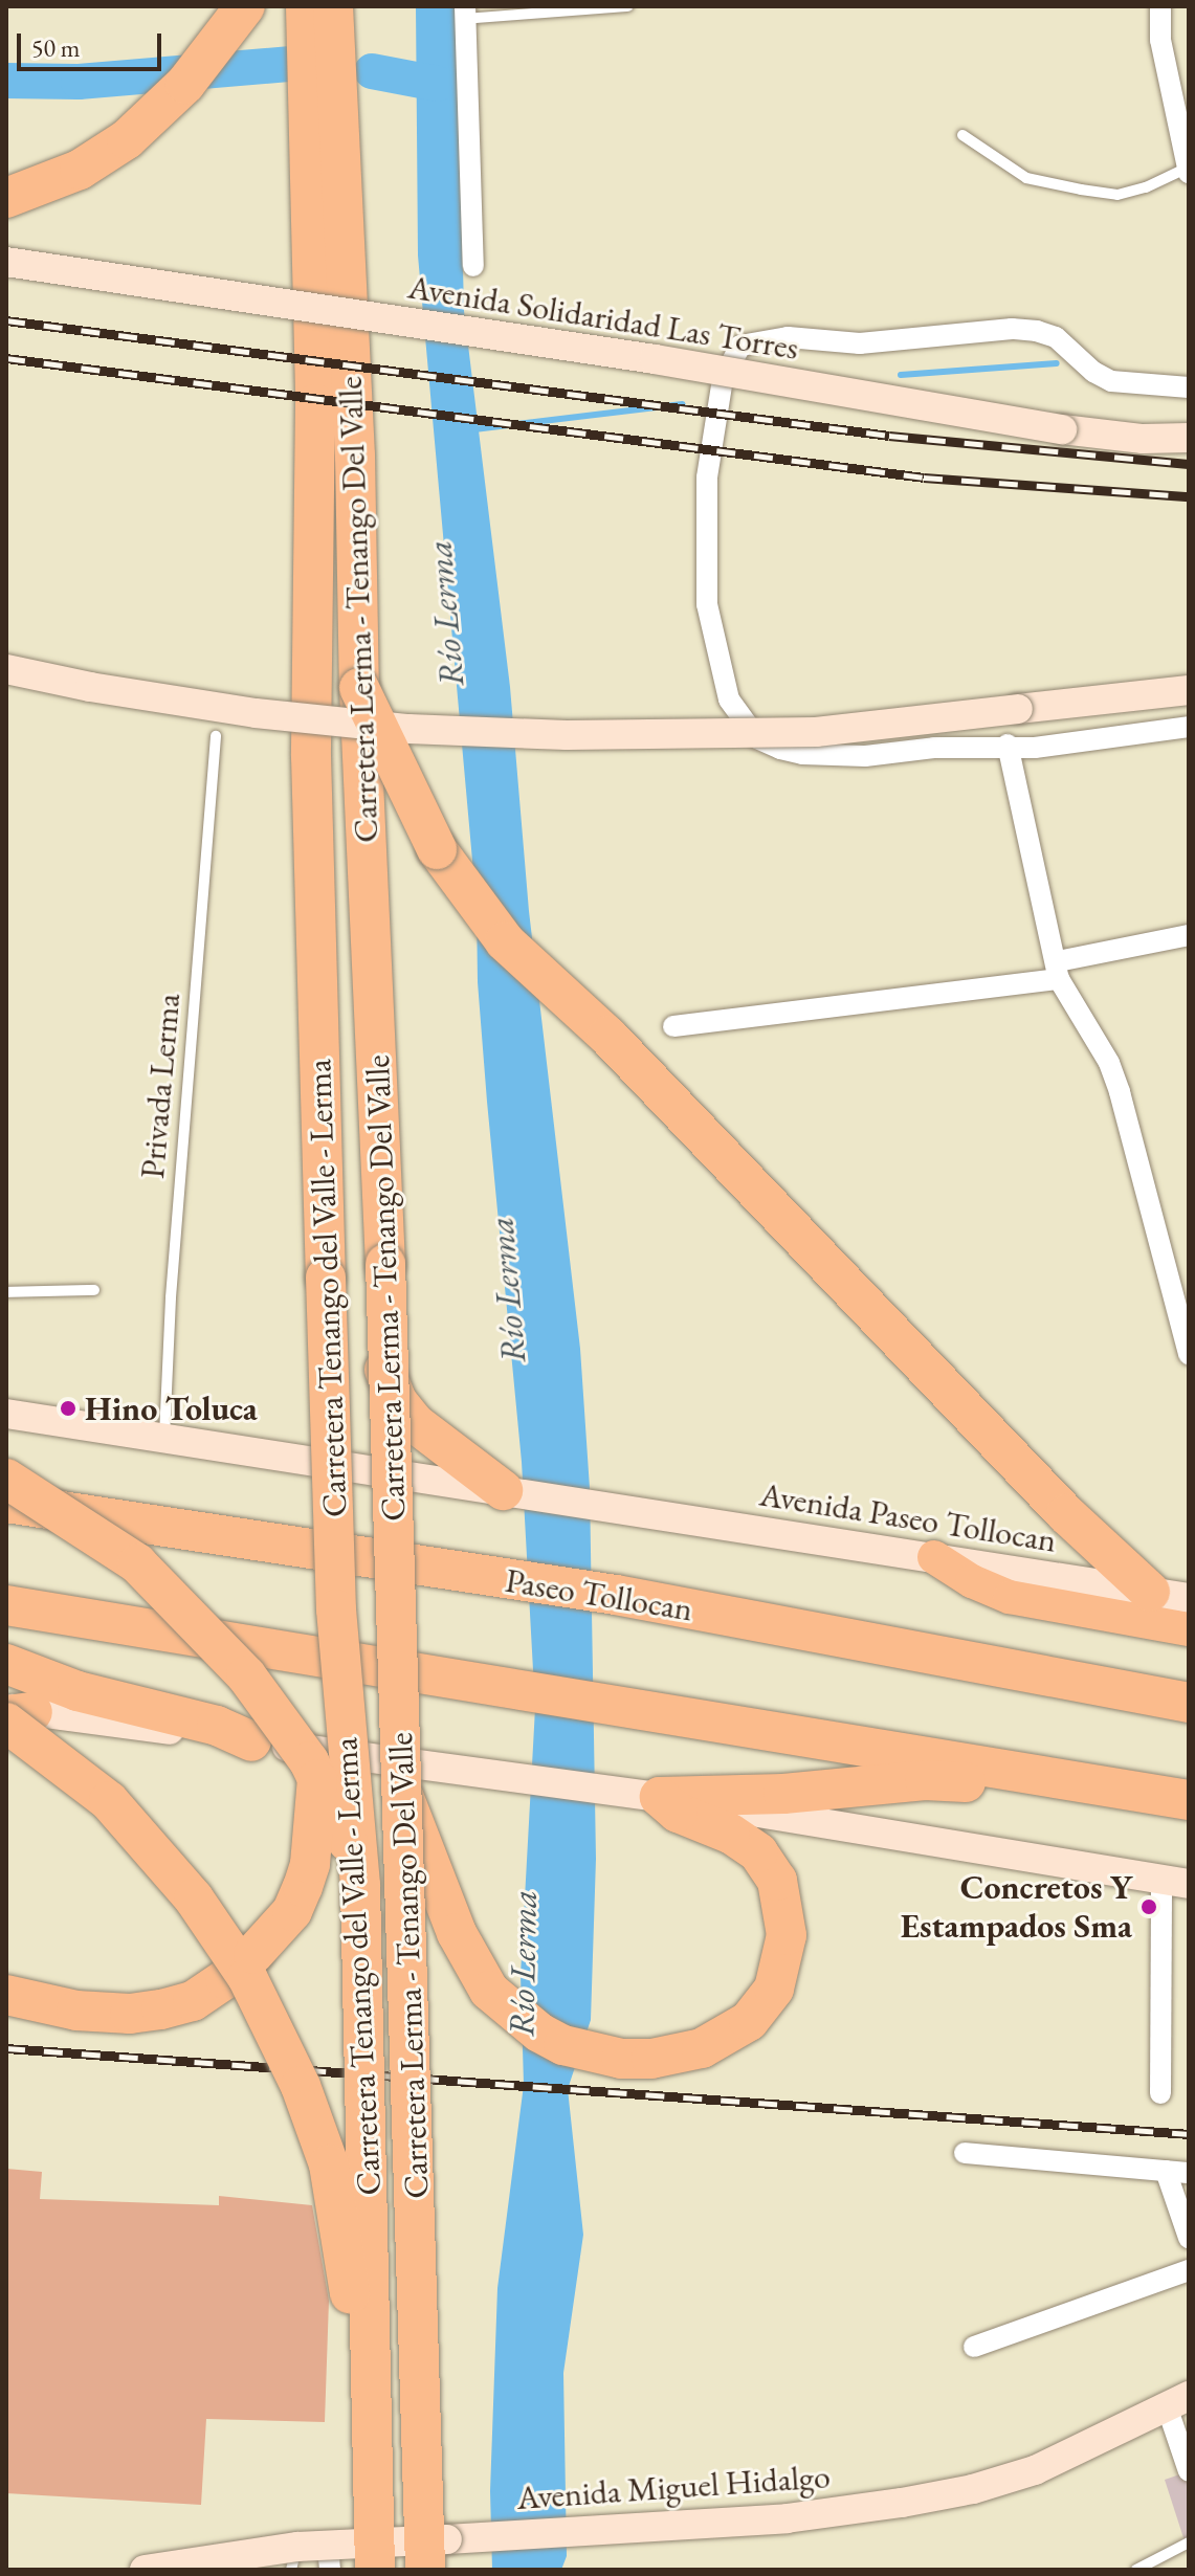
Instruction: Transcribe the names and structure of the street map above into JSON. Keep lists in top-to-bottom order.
{
  "streets": {
    "highway": ["Carretera Lerma - Tenango Del Valle", "Carretera Tenango del Valle - Lerma", "Paseo Tollocan"],
    "main road": ["Avenida Solidaridad Las Torres", "Avenida Paseo Tollocan", "Avenida Miguel Hidalgo"],
    "lane": ["Privada Lerma"]
  },
  "crossings": [
    ["Carretera Lerma - Tenango Del Valle", "Avenida Miguel Hidalgo"],
    ["Privada Lerma", "Avenida Paseo Tollocan"]
  ],
  "water": ["Río Lerma"],
  "places": ["Hino Toluca", "Concretos Y Estampados Sma"],
  "scale_bar": "50 m"
}
